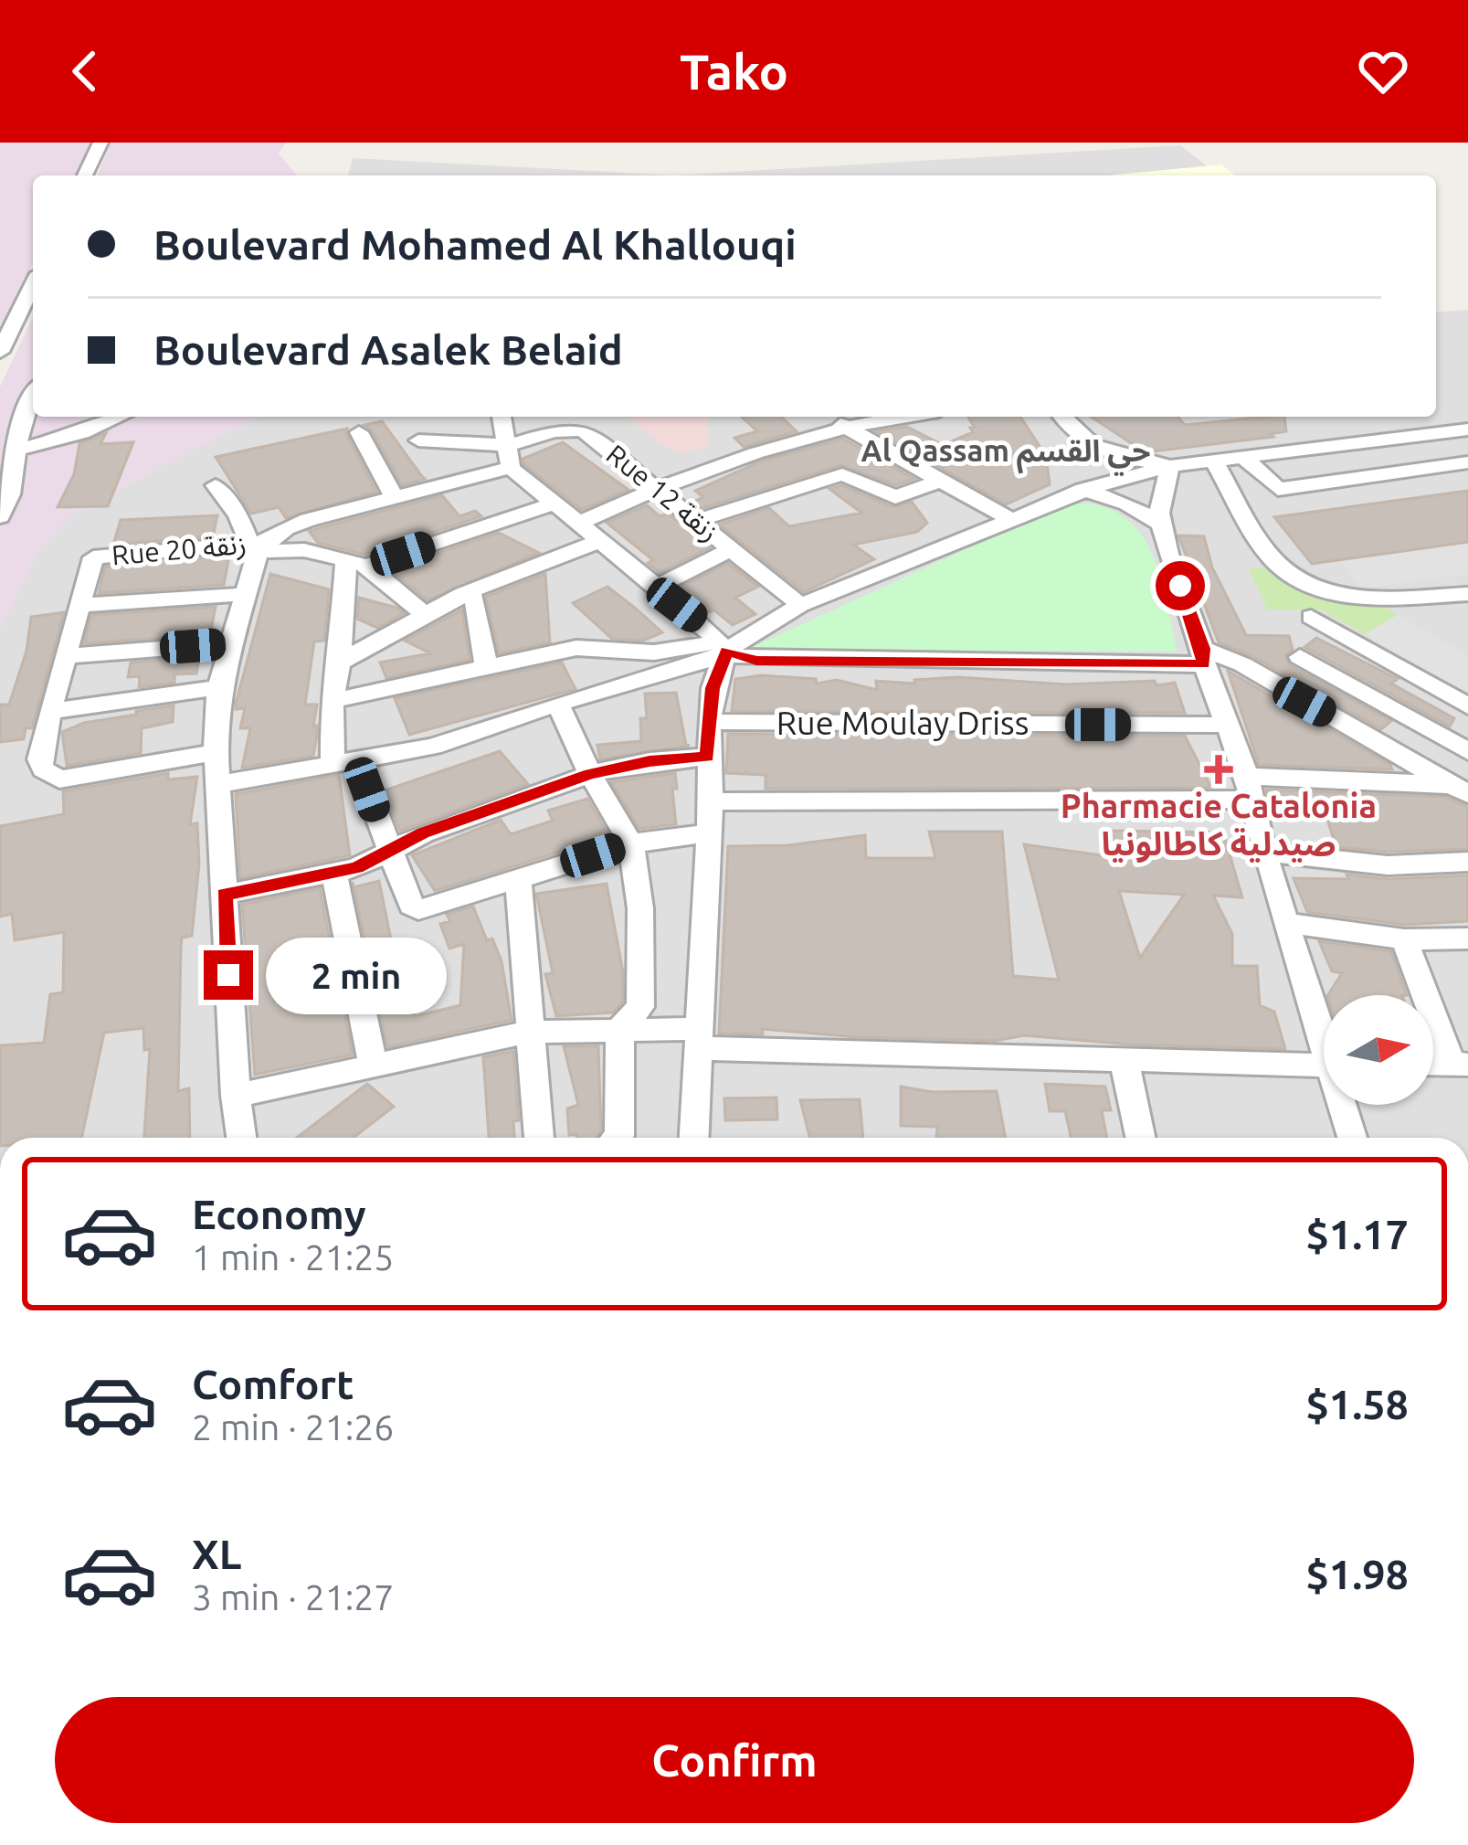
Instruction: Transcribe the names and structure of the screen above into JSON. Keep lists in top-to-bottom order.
{
  "streets": {
    "street": ["Rue 12 زنقة", "Rue 20 زنقة", "Rue Moulay Driss"]
  },
  "districts": ["Al Qassam حي القسم"],
  "places": {
    "health": ["Pharmacie Catalonia صيدلية كاطالونيا"]
  },
  "north": "right",
  "page": {
    "header": "Tako",
    "banner": ["Boulevard Mohamed Al Khallouqi", "Boulevard Asalek Belaid"],
    "bubble": "2 min",
    "list": [
      {
        "name": "Economy",
        "note": "1 min · 21:25",
        "value": "$1.17"
      },
      {
        "name": "Comfort",
        "note": "2 min · 21:26",
        "value": "$1.58"
      },
      {
        "name": "XL",
        "note": "3 min · 21:27",
        "value": "$1.98"
      }
    ],
    "buttons": "Confirm"
  }
}
